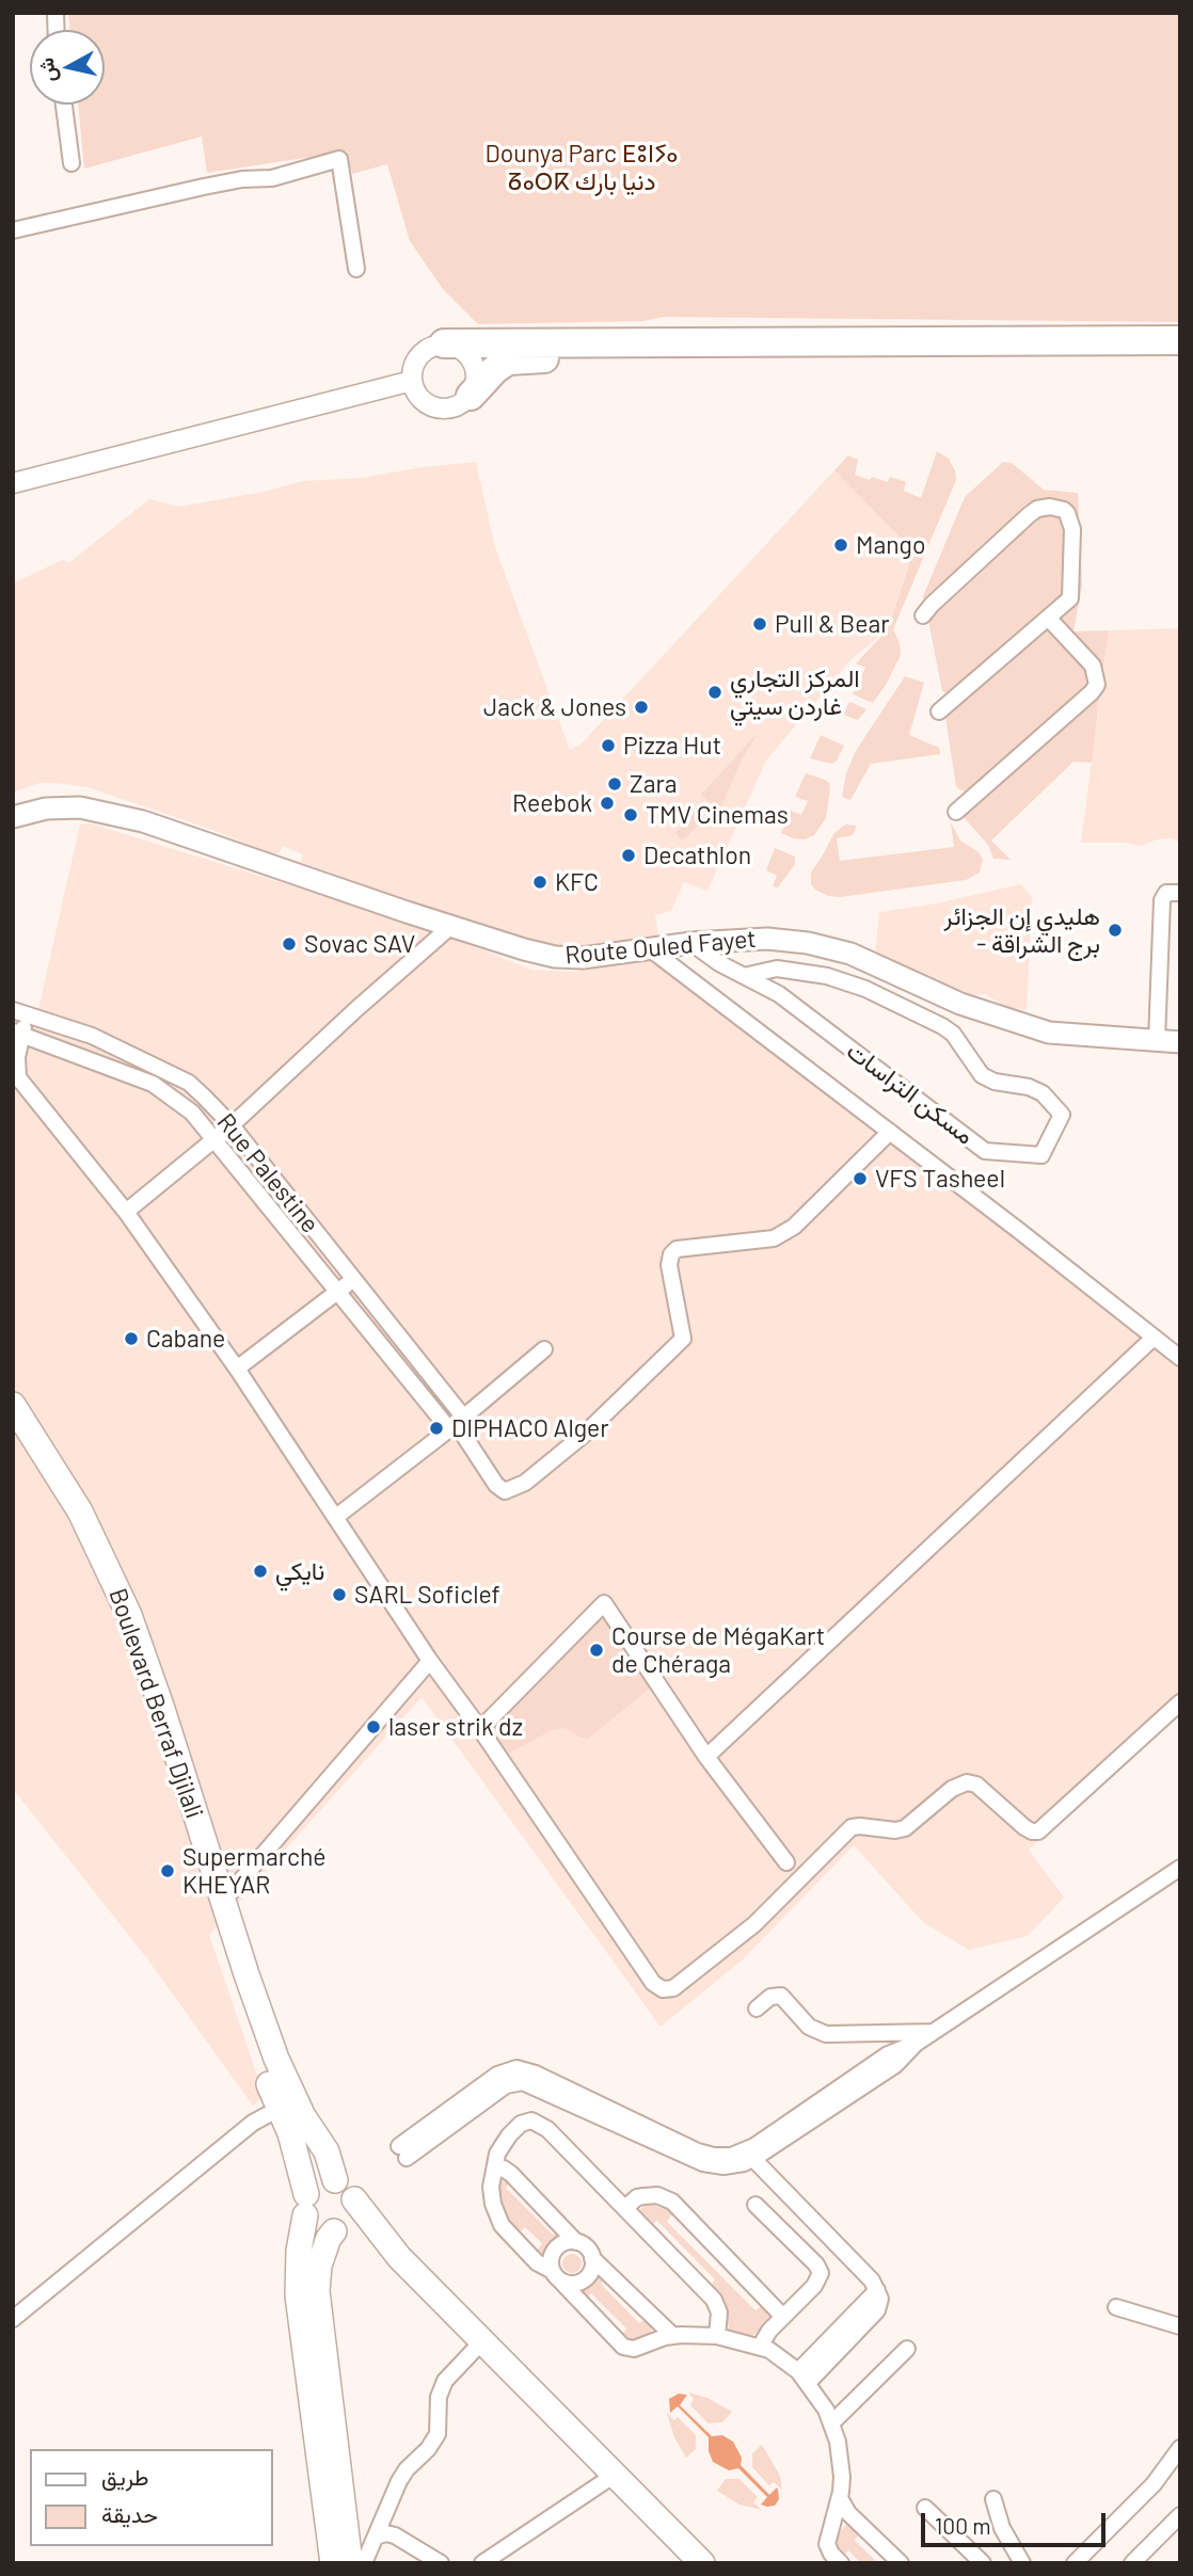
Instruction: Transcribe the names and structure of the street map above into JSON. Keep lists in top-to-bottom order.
{
  "streets": {
    "highway": ["Boulevard Berraf Djilali"],
    "main road": ["Route Ouled Fayet"],
    "street": ["مسكن التراسات", "Rue Palestine"]
  },
  "crossings": [
    ["Route Ouled Fayet", "مسكن التراسات"]
  ],
  "parks": ["Dounya Parc ⴹⵓⵏⵢⴰ ⵒⴰⵔⴽ دنيا بارك"],
  "places": [
    "Mango",
    "Pull & Bear",
    "المركز التجاري غاردن سيتي",
    "Jack & Jones",
    "Pizza Hut",
    "Zara",
    "Reebok",
    "TMV Cinemas",
    "Decathlon",
    "KFC",
    "هليدي إن الجزائر - برج الشراقة",
    "Sovac SAV",
    "VFS Tasheel",
    "Cabane",
    "DIPHACO Alger",
    "نايكي",
    "SARL Soficlef",
    "Course de MégaKart de Chéraga",
    "laser strik dz",
    "Supermarché KHEYAR"
  ],
  "legend": ["طريق", "حديقة"],
  "scale_bar": "100 m",
  "north": "left"
}
